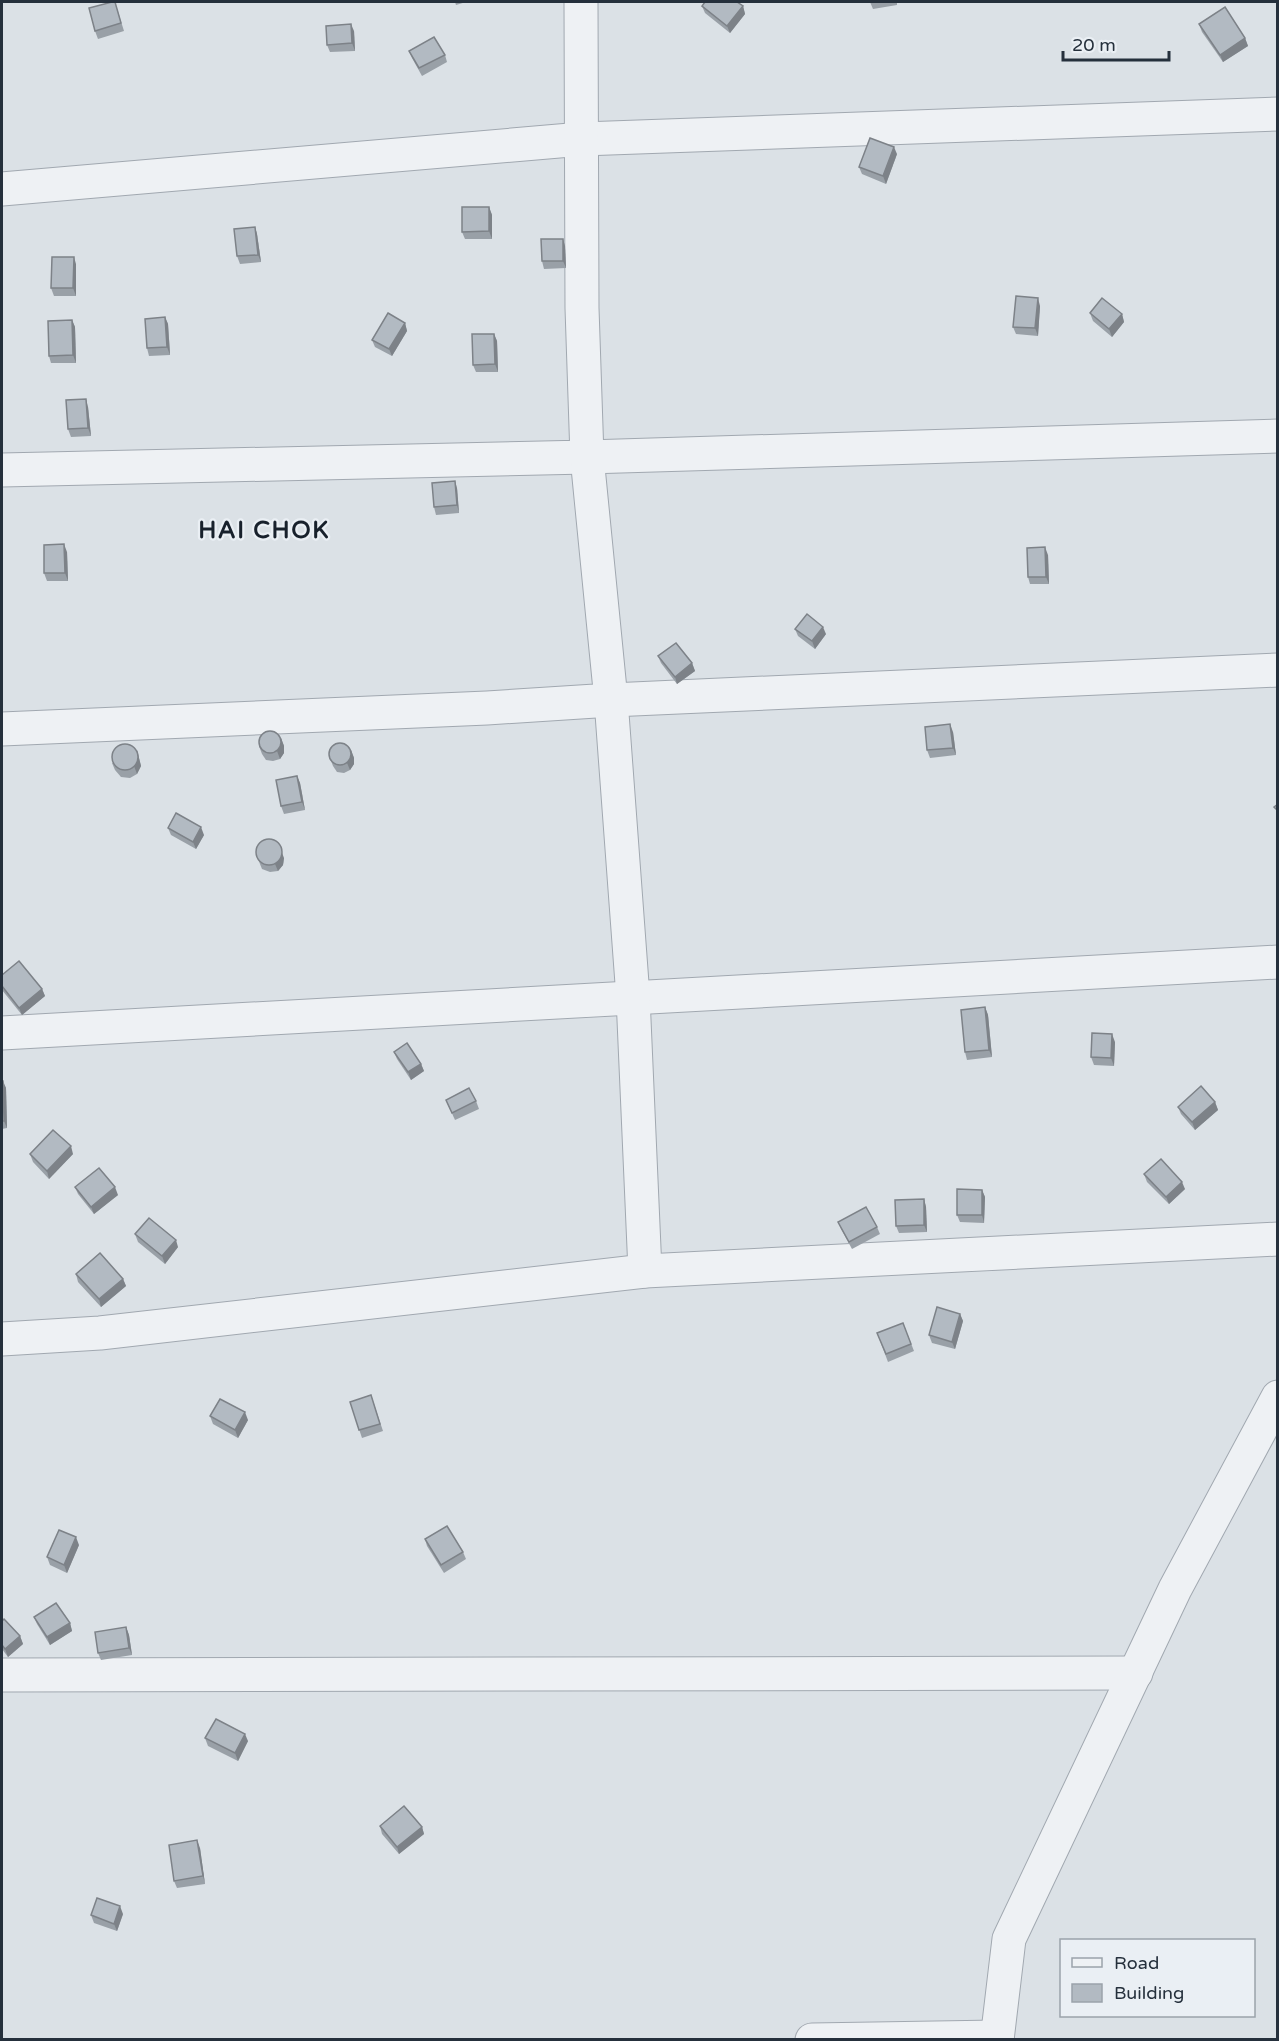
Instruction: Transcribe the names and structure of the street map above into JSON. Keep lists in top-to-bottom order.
{
  "districts": ["HAI CHOK"],
  "legend": ["Road", "Building"],
  "scale_bar": "20 m"
}
